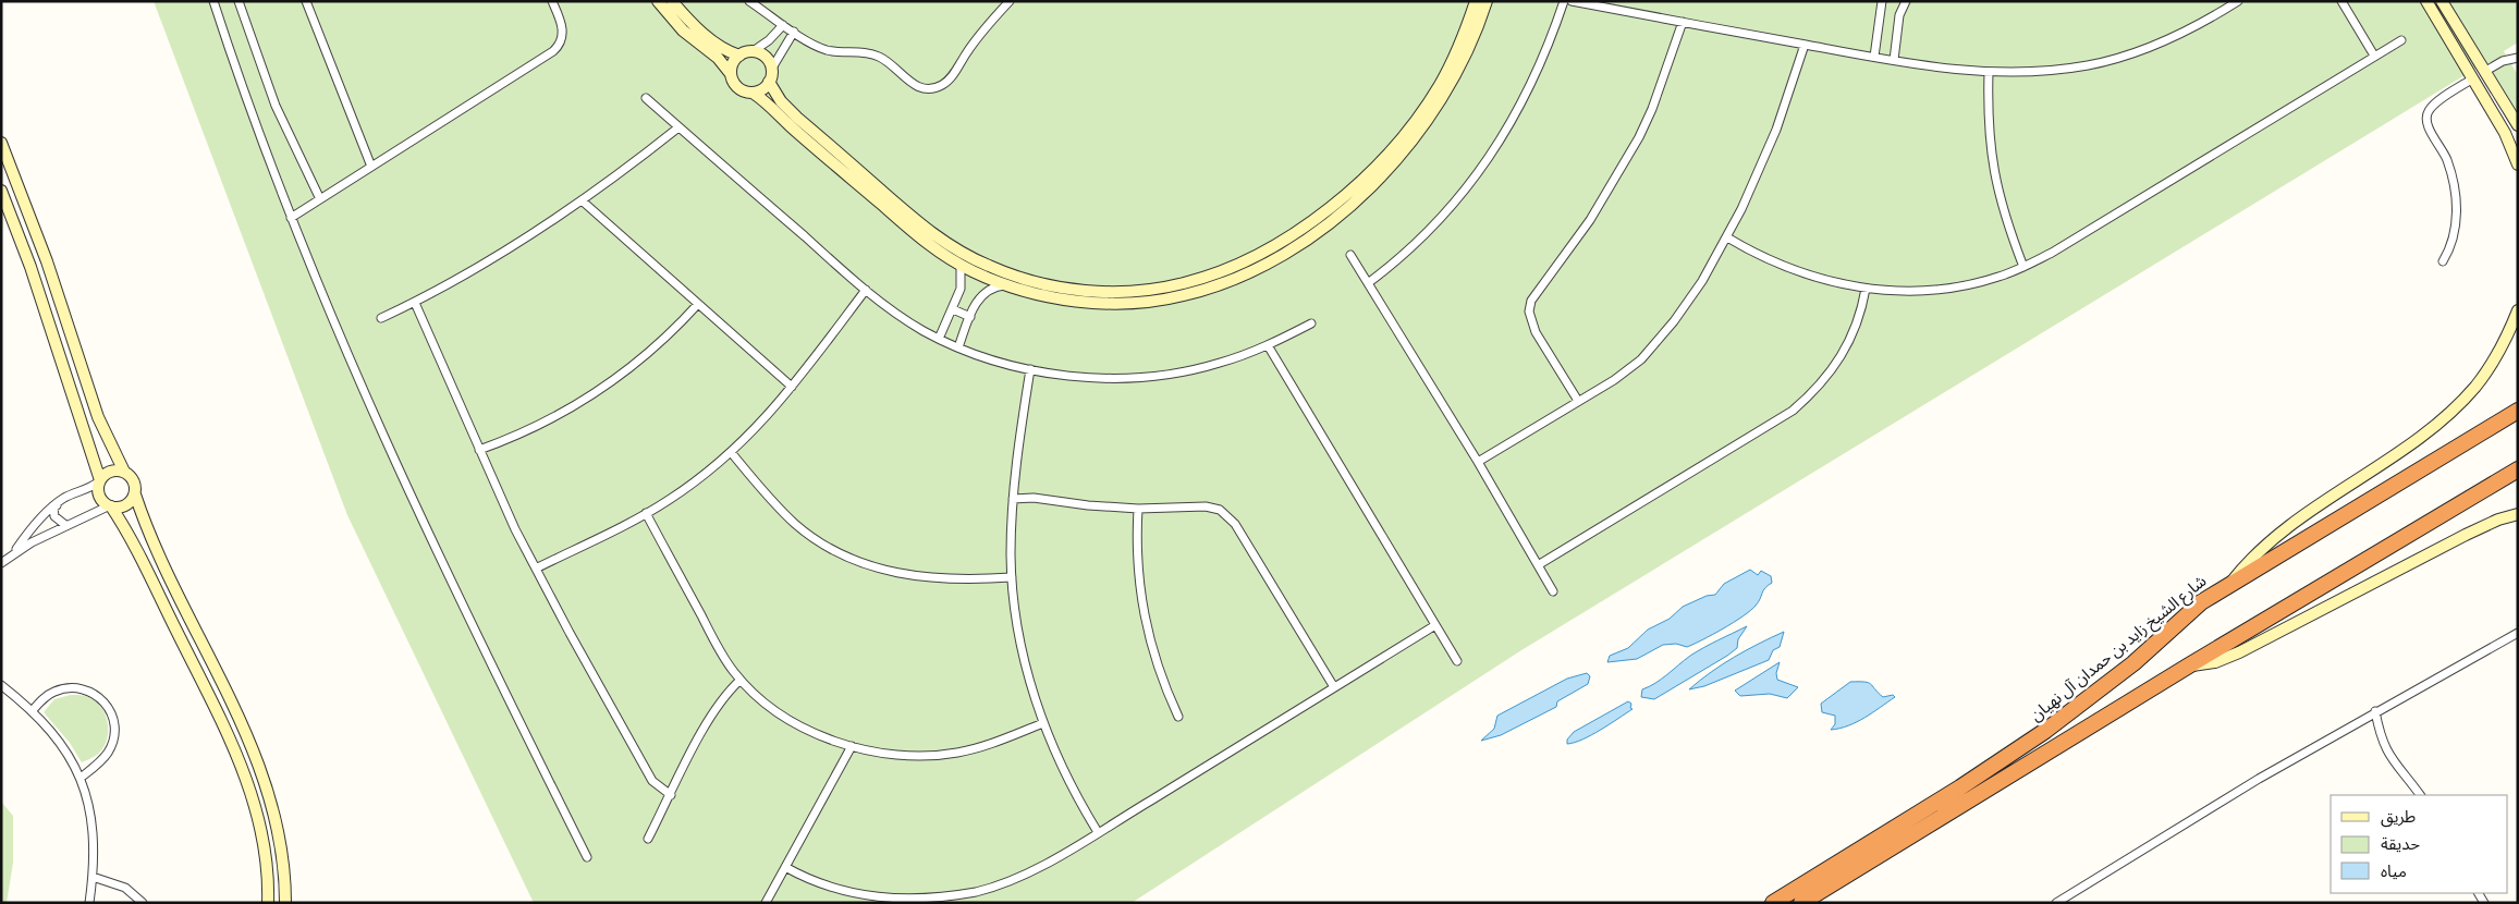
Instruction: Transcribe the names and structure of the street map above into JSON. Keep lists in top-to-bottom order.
{
  "streets": {
    "highway": ["شارع الشيخ زايد بن حمدان آل نهيان"]
  },
  "legend": ["طريق", "حديقة", "مياه"]
}
